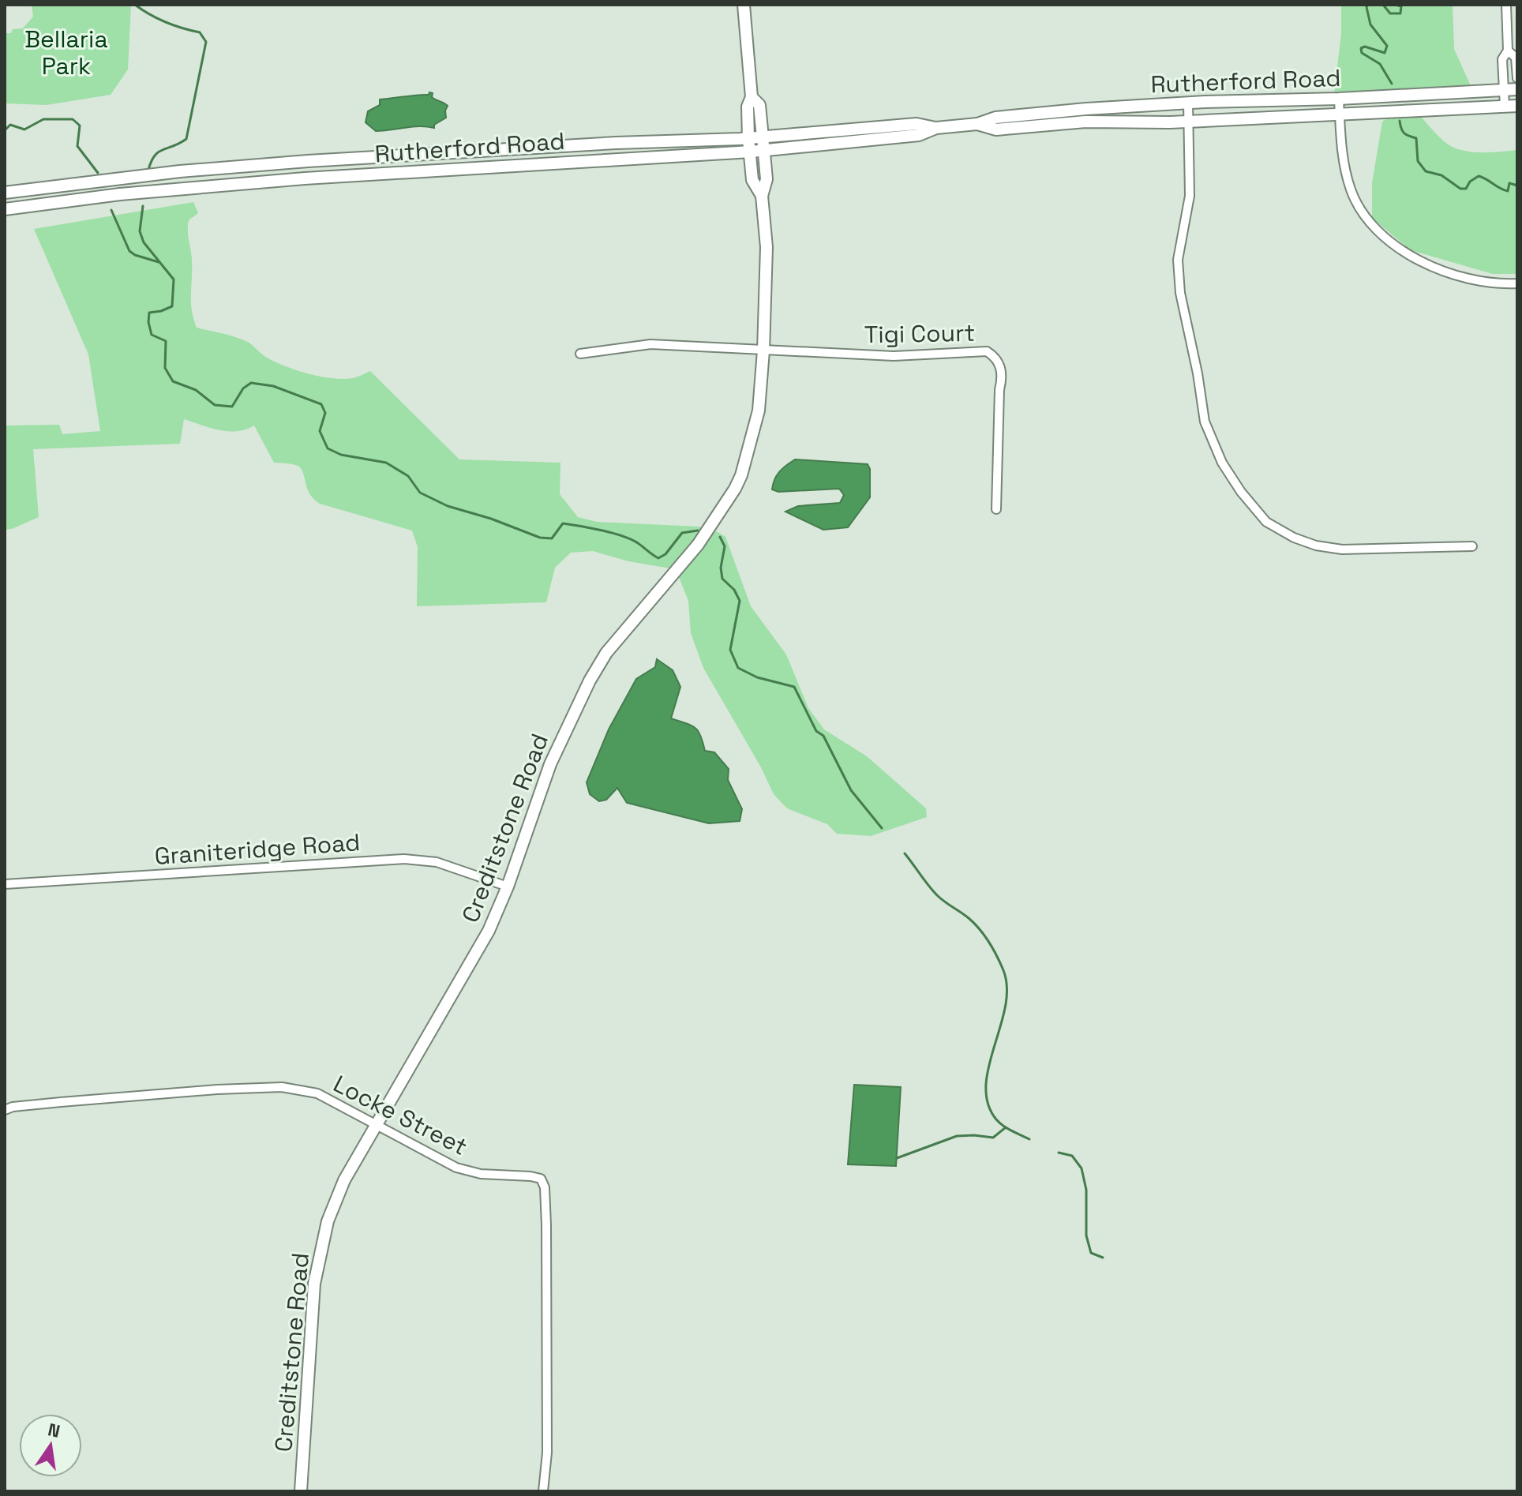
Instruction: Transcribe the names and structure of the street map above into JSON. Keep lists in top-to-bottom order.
{
  "streets": {
    "main road": ["Rutherford Road", "Creditstone Road"],
    "street": ["Tigi Court", "Graniteridge Road", "Locke Street"]
  },
  "crossings": [
    ["Rutherford Road", "Creditstone Road"],
    ["Tigi Court", "Creditstone Road"],
    ["Creditstone Road", "Graniteridge Road"],
    ["Creditstone Road", "Locke Street"]
  ],
  "parks": ["Bellaria Park"],
  "north": "top"
}
